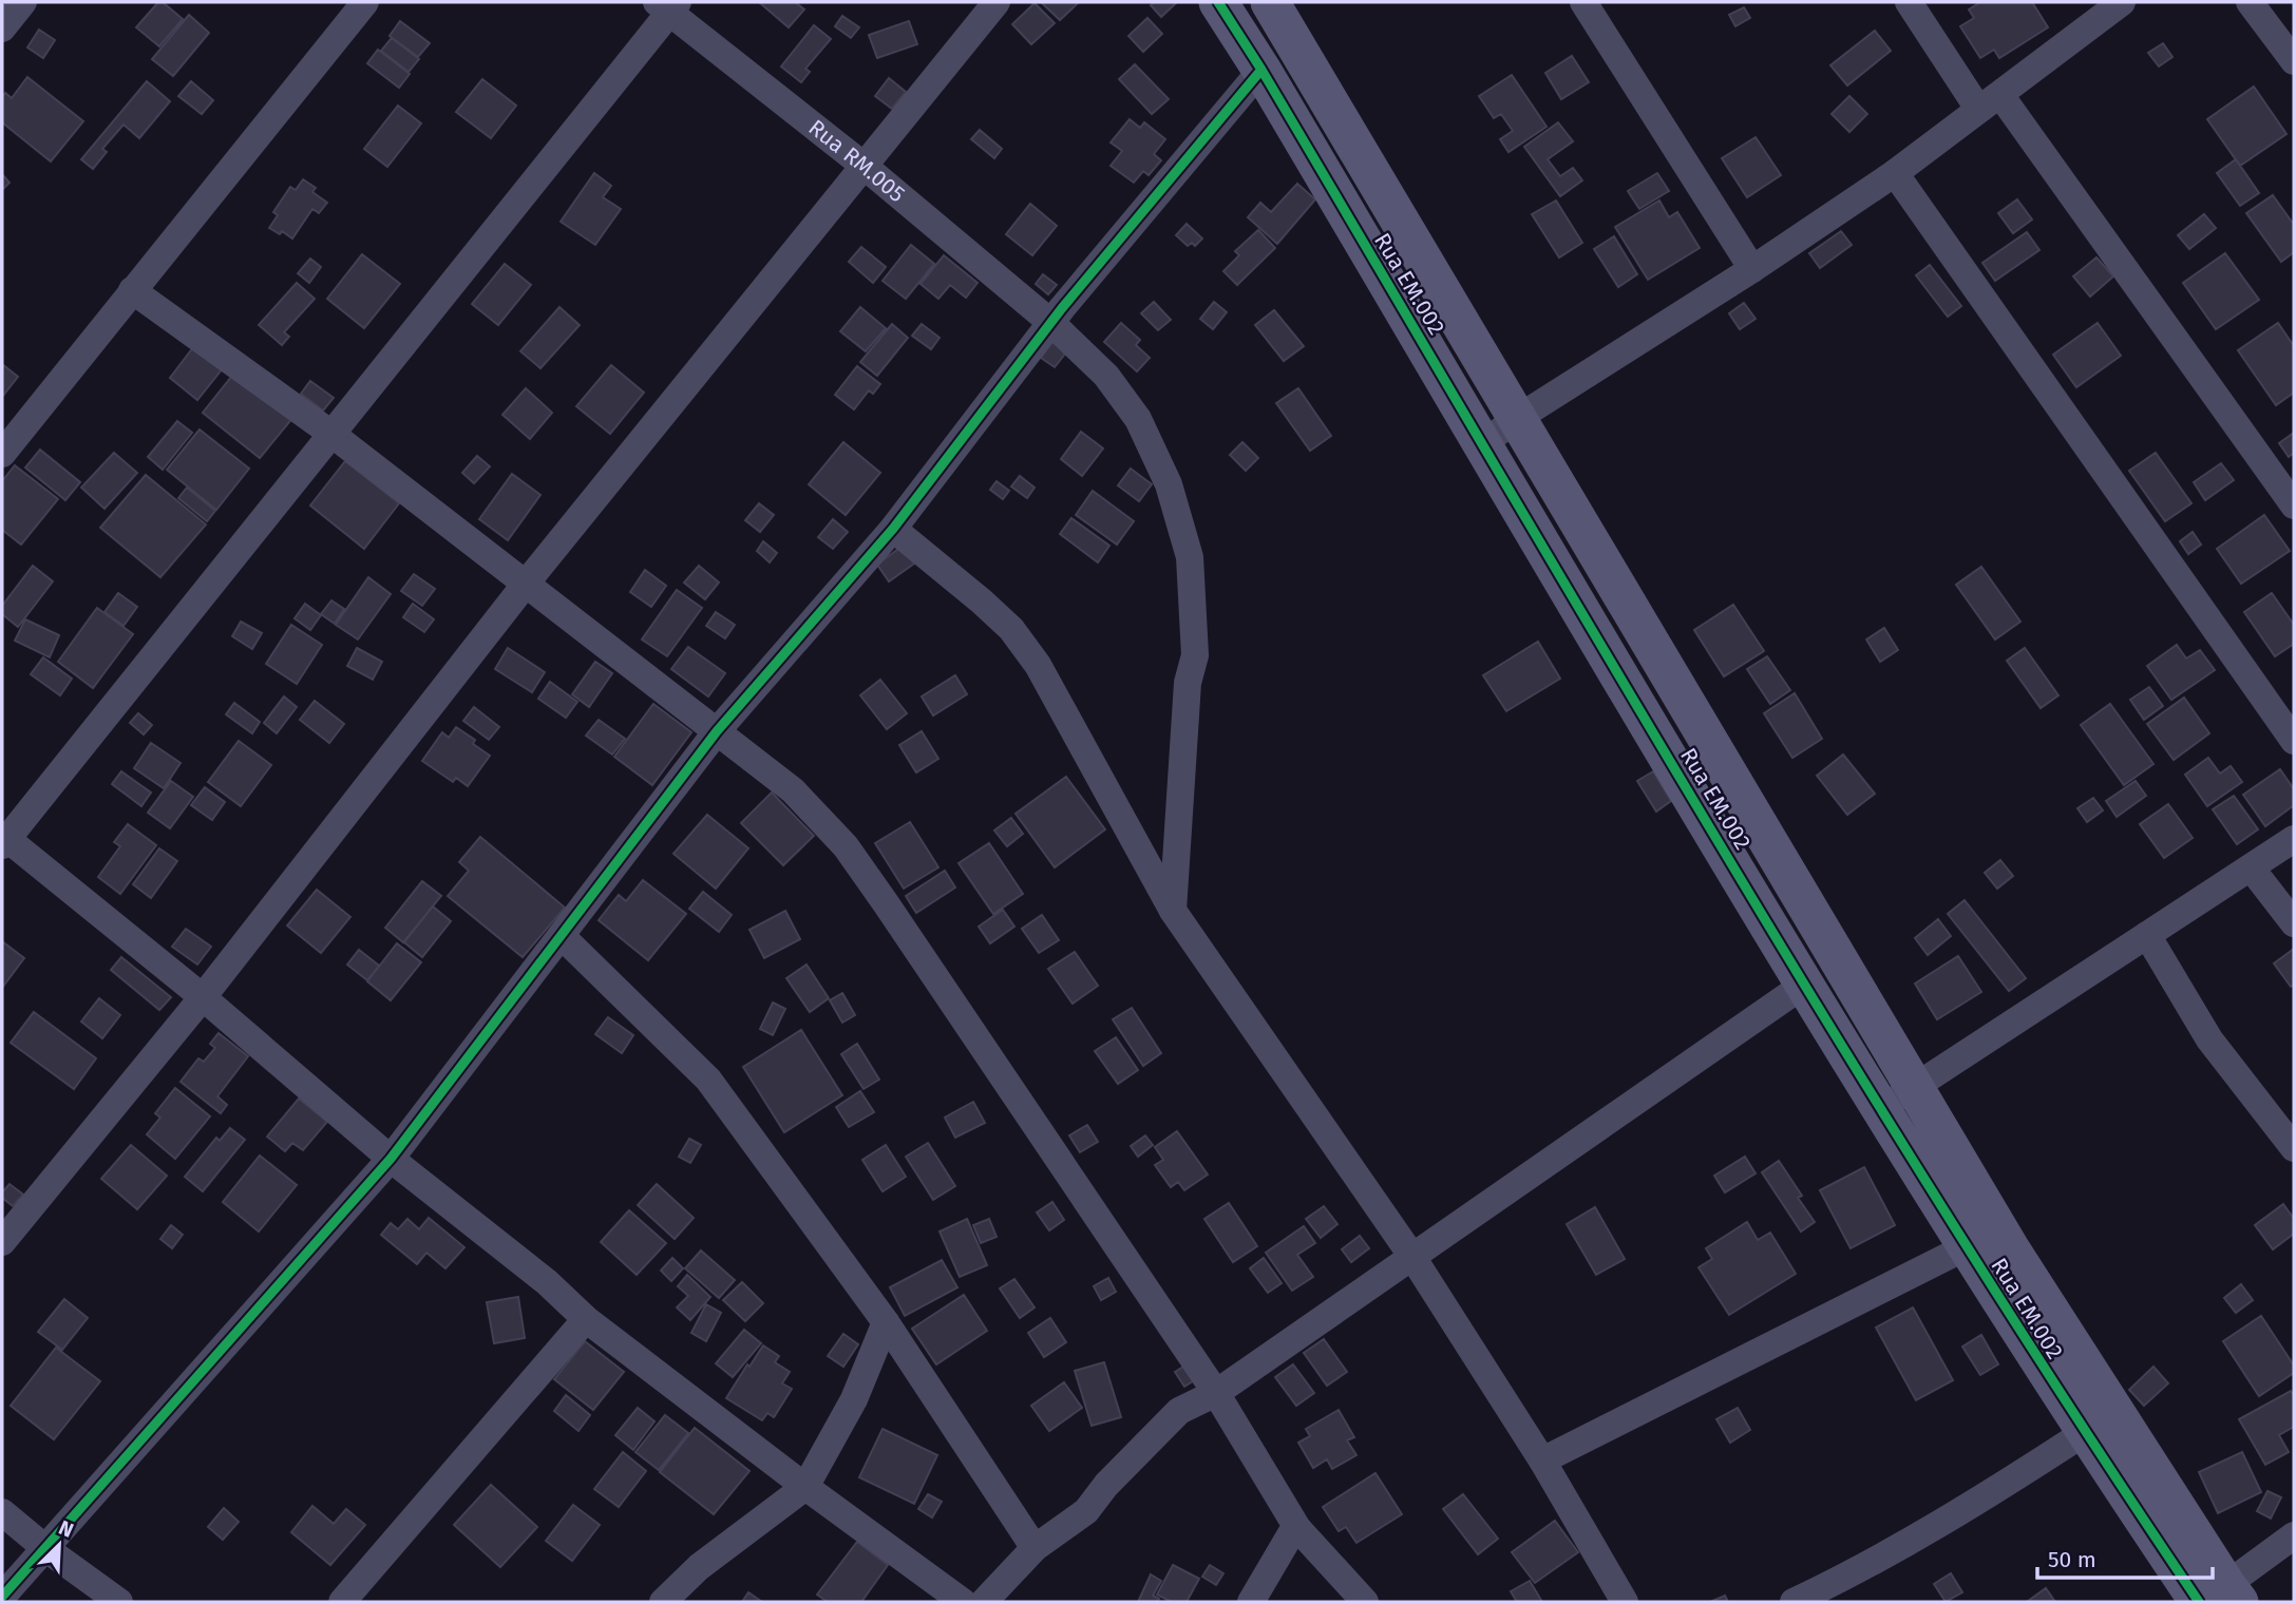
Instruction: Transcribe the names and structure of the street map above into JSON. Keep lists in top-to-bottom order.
{
  "streets": {
    "street": ["Rua RM.005", "Rua EM.002"]
  },
  "scale_bar": "50 m",
  "north": "top right"
}
